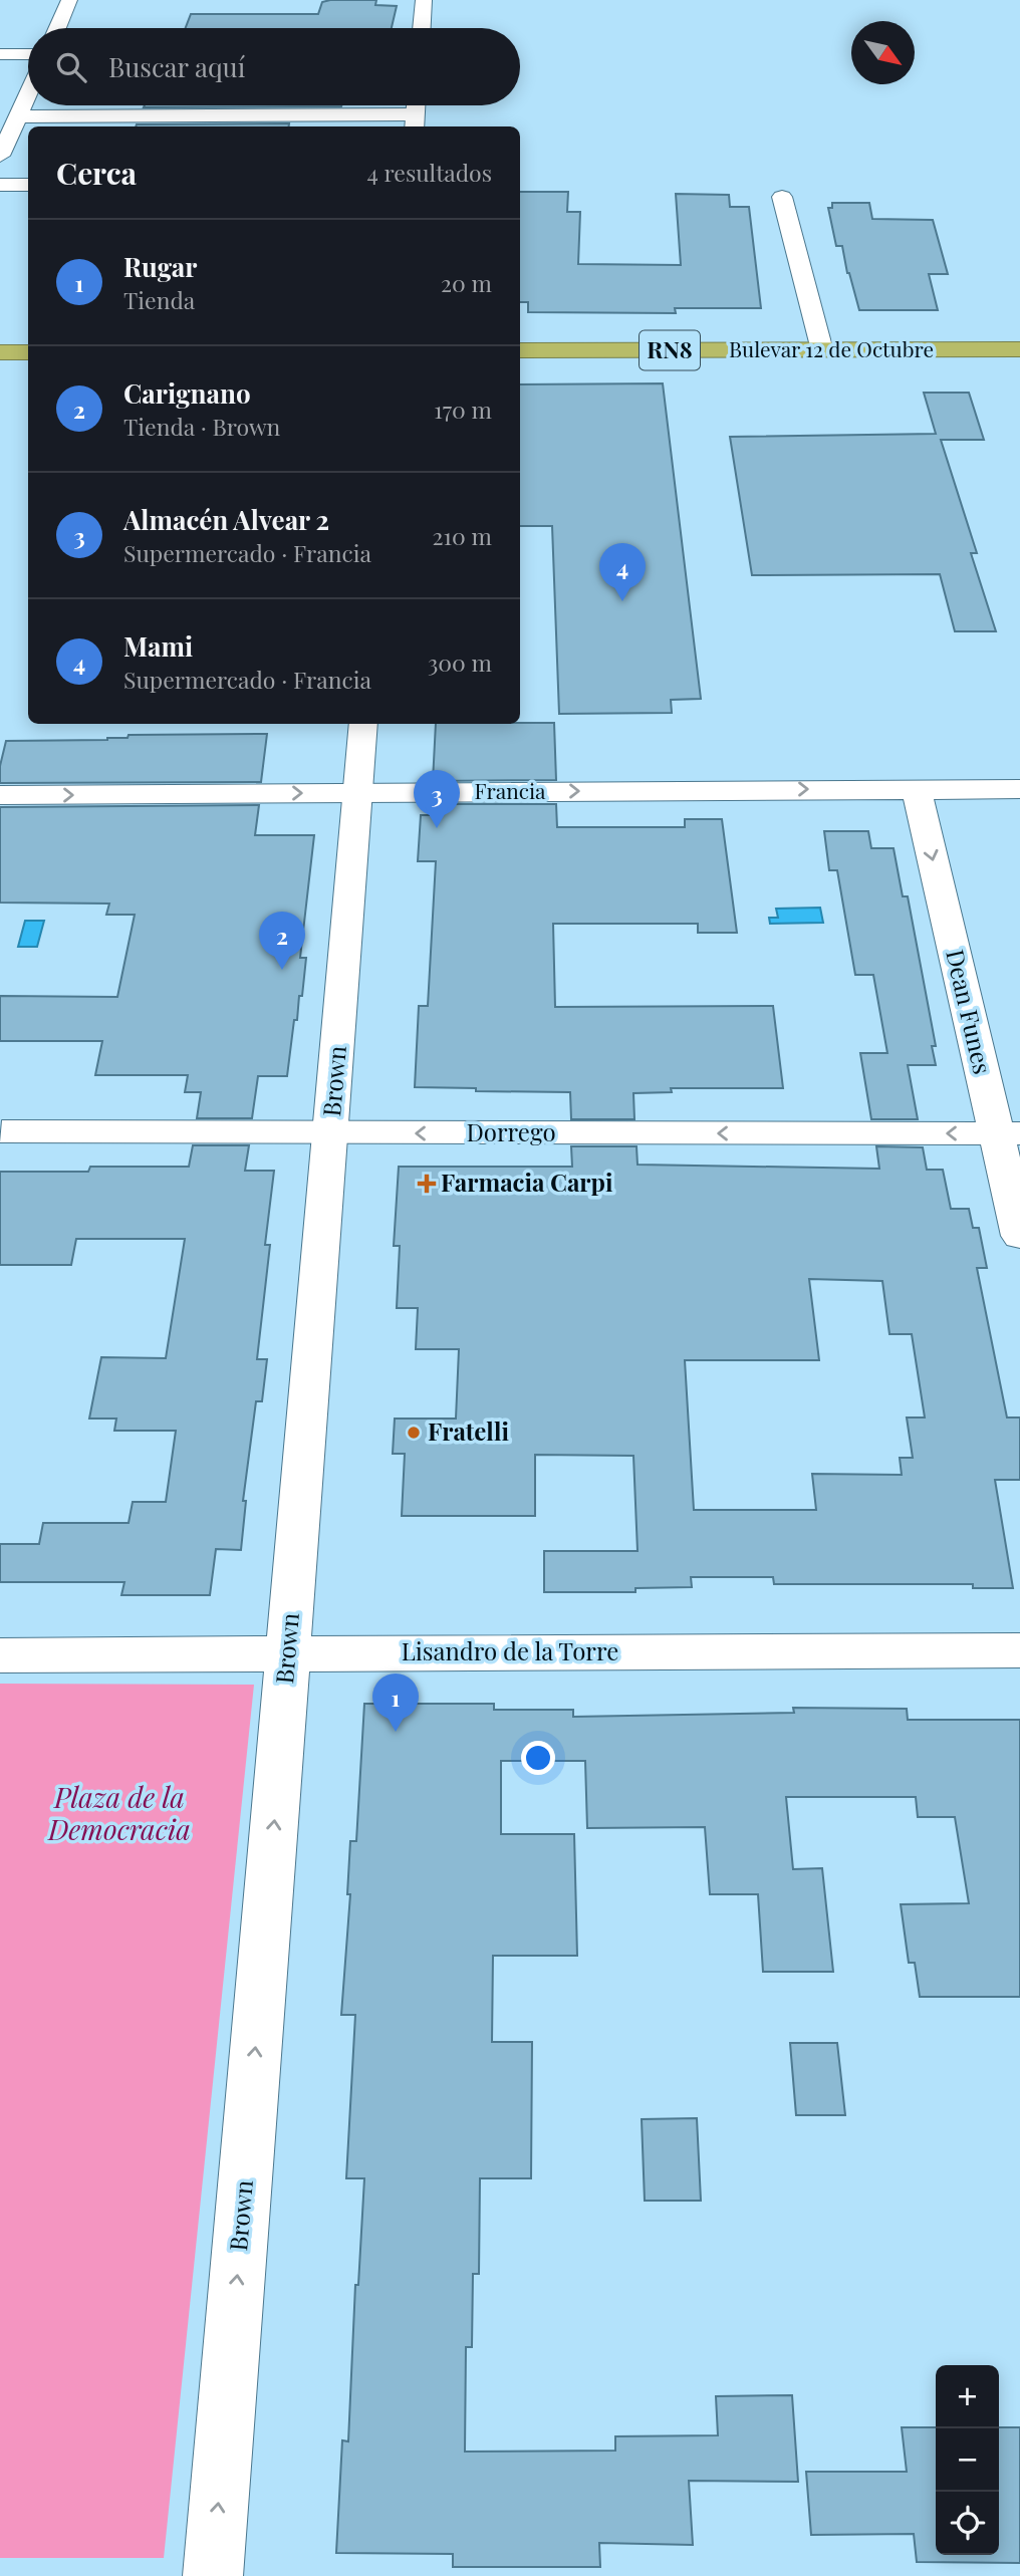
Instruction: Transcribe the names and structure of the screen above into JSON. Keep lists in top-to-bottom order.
{
  "streets": {
    "highway": ["RN8", "Bulevar 12 de Octubre"],
    "street": [
      "Francia",
      "Dean Funes",
      "Brown",
      "Dorrego",
      "Lisandro de la Torre"
    ]
  },
  "crossings": [
    ["Francia", "Dean Funes"],
    ["Francia", "Brown"],
    ["Dean Funes", "Dorrego"],
    ["Brown", "Dorrego"],
    ["Brown", "Lisandro de la Torre"]
  ],
  "one_way": [
    "Francia",
    "Dean Funes",
    "Brown",
    "Dorrego"
  ],
  "parks": ["Plaza de la Democracia"],
  "places": {
    "health": ["Farmacia Carpi"],
    "other": ["Fratelli"]
  },
  "north": "bottom right",
  "page": {
    "search": "Buscar aquí",
    "heading": ["Cerca", "4 resultados"],
    "list": [
      {
        "mark": "1",
        "name": "Rugar",
        "note": "Tienda",
        "value": "20 m"
      },
      {
        "mark": "2",
        "name": "Carignano",
        "note": "Tienda · Brown",
        "value": "170 m"
      },
      {
        "mark": "3",
        "name": "Almacén Alvear 2",
        "note": "Supermercado · Francia",
        "value": "210 m"
      },
      {
        "mark": "4",
        "name": "Mami",
        "note": "Supermercado · Francia",
        "value": "300 m"
      }
    ],
    "pins": [
      "4",
      "3",
      "2",
      "1"
    ],
    "map_buttons": ["+", "−"]
  }
}
